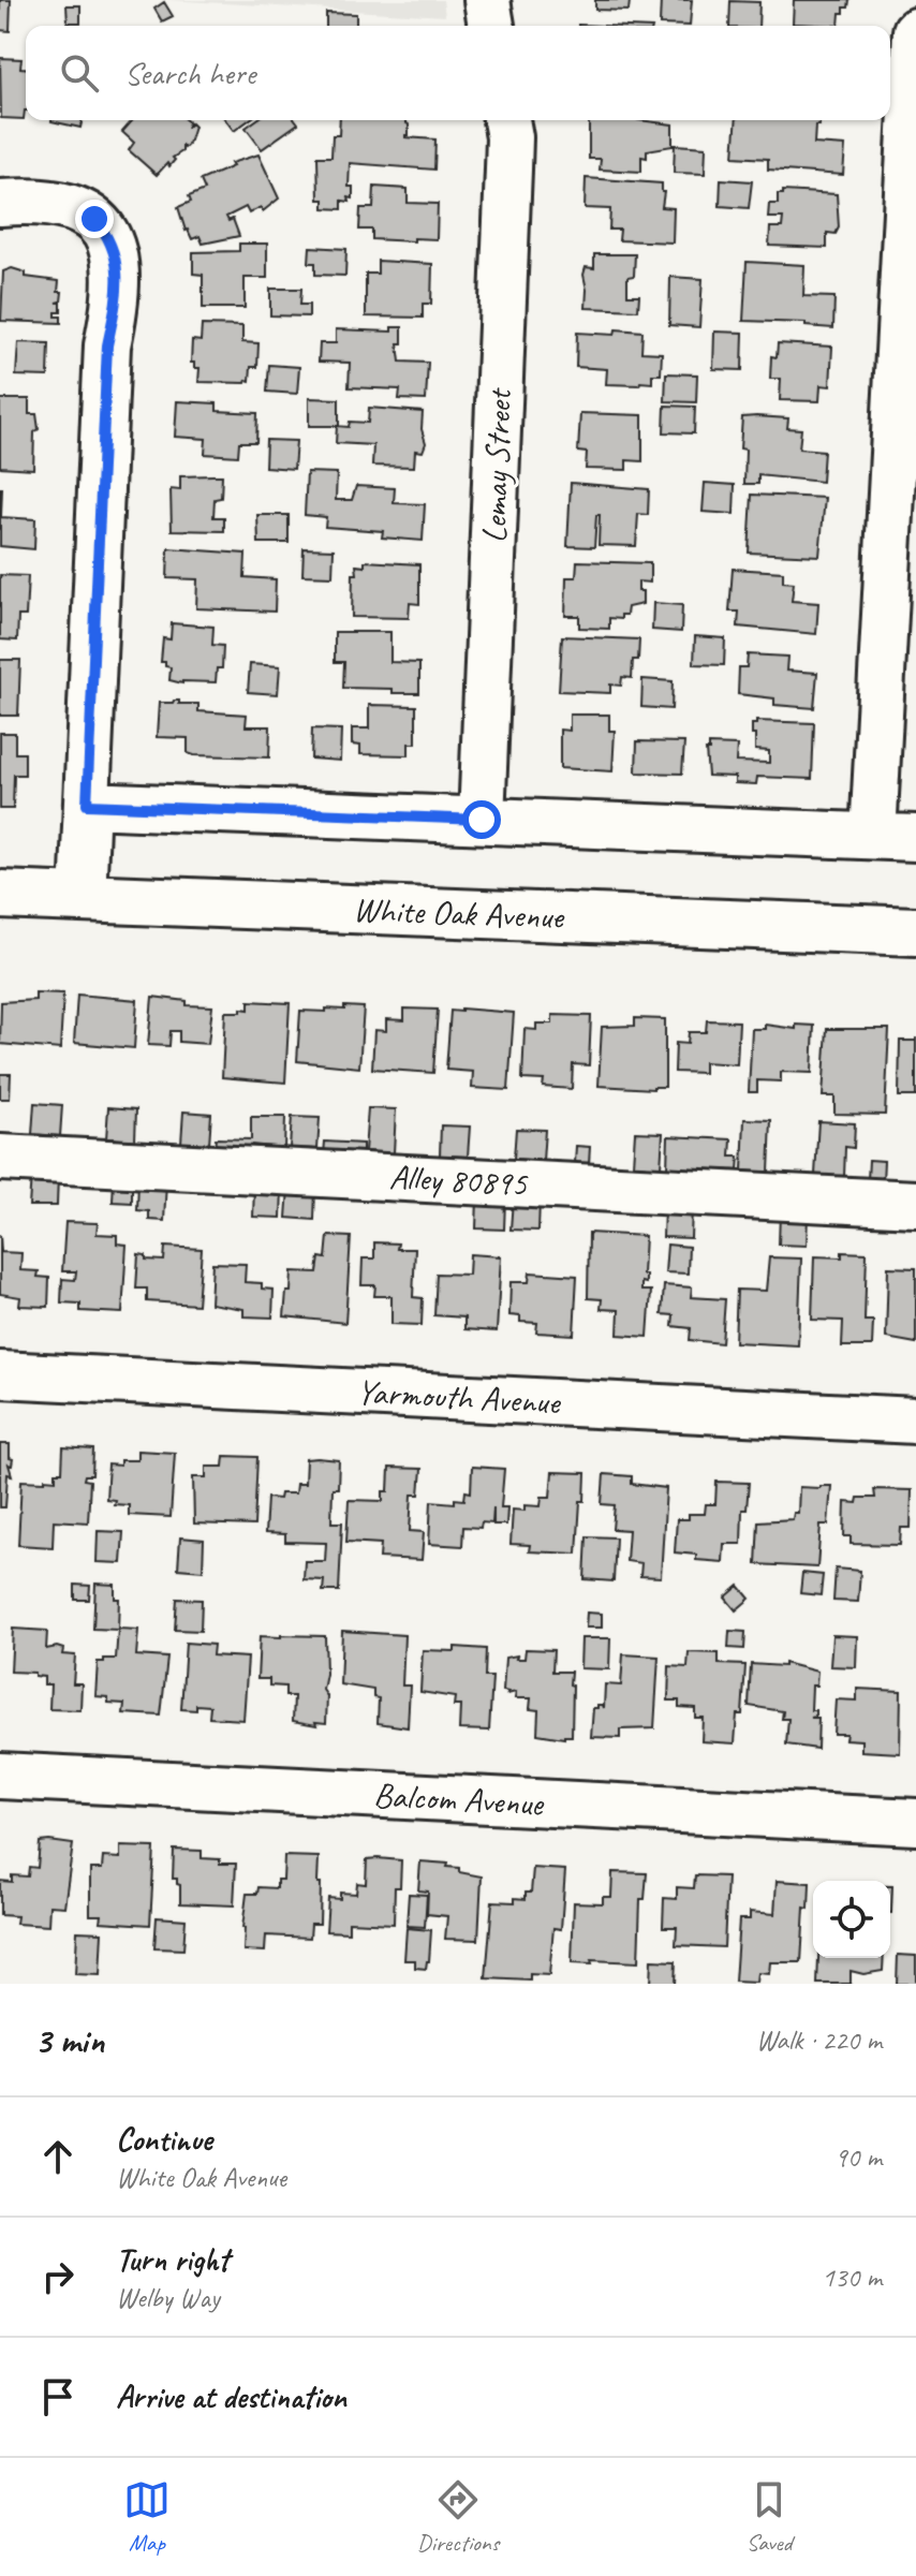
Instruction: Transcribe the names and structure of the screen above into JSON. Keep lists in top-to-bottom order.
{
  "streets": {
    "main road": ["White Oak Avenue"],
    "street": [
      "Lemay Street",
      "Alley 80895",
      "Yarmouth Avenue",
      "Balcom Avenue"
    ]
  },
  "page": {
    "search": "Search here",
    "heading": ["3 min", "Walk · 220 m"],
    "list": [
      ["Continue", "White Oak Avenue", "90 m"],
      ["Turn right", "Welby Way", "130 m"],
      "Arrive at destination"
    ],
    "nav": ["Map", "Directions", "Saved"]
  }
}
